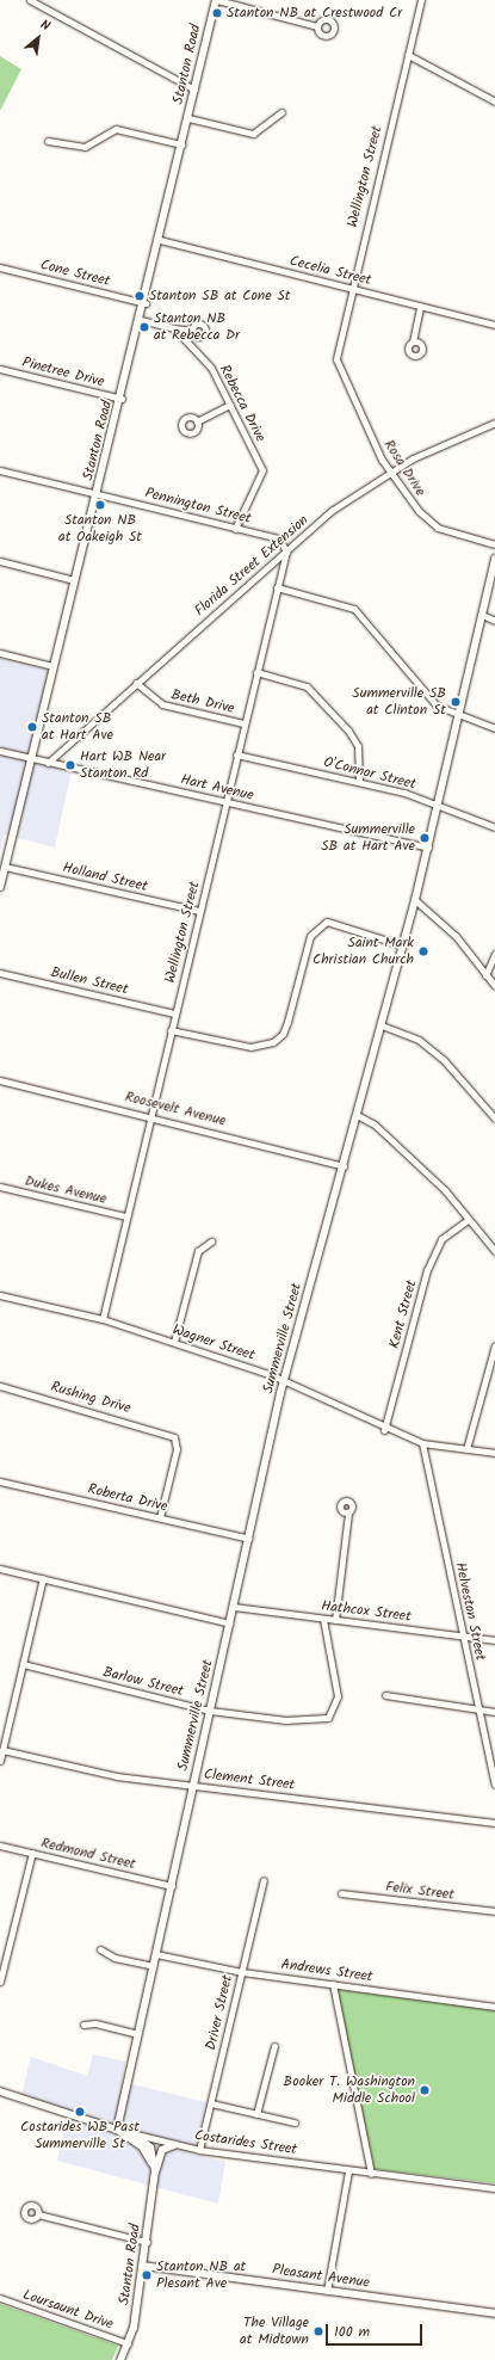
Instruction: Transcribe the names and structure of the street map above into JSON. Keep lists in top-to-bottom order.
{
  "streets": {
    "street": [
      "Stanton Road",
      "Wellington Street",
      "Cecelia Street",
      "Cone Street",
      "Pinetree Drive",
      "Rebecca Drive",
      "Rosa Drive",
      "Pennington Street",
      "Florida Street Extension",
      "Beth Drive",
      "O'Connor Street",
      "Hart Avenue",
      "Holland Street",
      "Bullen Street",
      "Roosevelt Avenue",
      "Dukes Avenue",
      "Kent Street",
      "Summerville Street",
      "Wagner Street",
      "Rushing Drive",
      "Roberta Drive",
      "Hathcox Street",
      "Helveston Street",
      "Barlow Street",
      "Clement Street",
      "Redmond Street",
      "Felix Street",
      "Andrews Street",
      "Driver Street",
      "Costarides Street",
      "Pleasant Avenue",
      "Loursaunt Drive"
    ]
  },
  "crossings": [
    ["Stanton Road", "Cecelia Street"],
    ["Stanton Road", "Cone Street"],
    ["Stanton Road", "Pinetree Drive"],
    ["Stanton Road", "Pennington Street"],
    ["Stanton Road", "Hart Avenue"],
    ["Stanton Road", "Holland Street"],
    ["Stanton Road", "Costarides Street"],
    ["Stanton Road", "Pleasant Avenue"],
    ["Stanton Road", "Loursaunt Drive"],
    ["Wellington Street", "Cecelia Street"],
    ["Wellington Street", "Rosa Drive"],
    ["Wellington Street", "Pennington Street"],
    ["Wellington Street", "Florida Street Extension"],
    ["Wellington Street", "Beth Drive"],
    ["Wellington Street", "O'Connor Street"],
    ["Wellington Street", "Hart Avenue"],
    ["Wellington Street", "Holland Street"],
    ["Wellington Street", "Bullen Street"],
    ["Wellington Street", "Roosevelt Avenue"],
    ["Wellington Street", "Dukes Avenue"],
    ["Wellington Street", "Wagner Street"],
    ["Rebecca Drive", "Pennington Street"],
    ["Rosa Drive", "Florida Street Extension"],
    ["Pennington Street", "Florida Street Extension"],
    ["Florida Street Extension", "Beth Drive"],
    ["Florida Street Extension", "Hart Avenue"],
    ["O'Connor Street", "Summerville Street"],
    ["Hart Avenue", "Summerville Street"],
    ["Roosevelt Avenue", "Summerville Street"],
    ["Kent Street", "Wagner Street"],
    ["Summerville Street", "Wagner Street"],
    ["Summerville Street", "Roberta Drive"],
    ["Summerville Street", "Hathcox Street"],
    ["Summerville Street", "Barlow Street"],
    ["Summerville Street", "Clement Street"],
    ["Summerville Street", "Redmond Street"],
    ["Summerville Street", "Andrews Street"],
    ["Summerville Street", "Costarides Street"],
    ["Wagner Street", "Helveston Street"],
    ["Rushing Drive", "Roberta Drive"],
    ["Hathcox Street", "Helveston Street"],
    ["Hathcox Street", "Barlow Street"],
    ["Andrews Street", "Driver Street"],
    ["Driver Street", "Costarides Street"]
  ],
  "places": [
    "Stanton NB at Crestwood Cr",
    "Stanton SB at Cone St",
    "Stanton NB at Rebecca Dr",
    "Stanton NB at Oakeigh St",
    "Summerville SB at Clinton St",
    "Stanton SB at Hart Ave",
    "Hart WB Near Stanton Rd",
    "Summerville SB at Hart Ave",
    "Saint Mark Christian Church",
    "Booker T. Washington Middle School",
    "Costarides WB Past Summerville St",
    "Stanton NB at Plesant Ave",
    "The Village at Midtown"
  ],
  "scale_bar": "100 m",
  "north": "top right"
}
